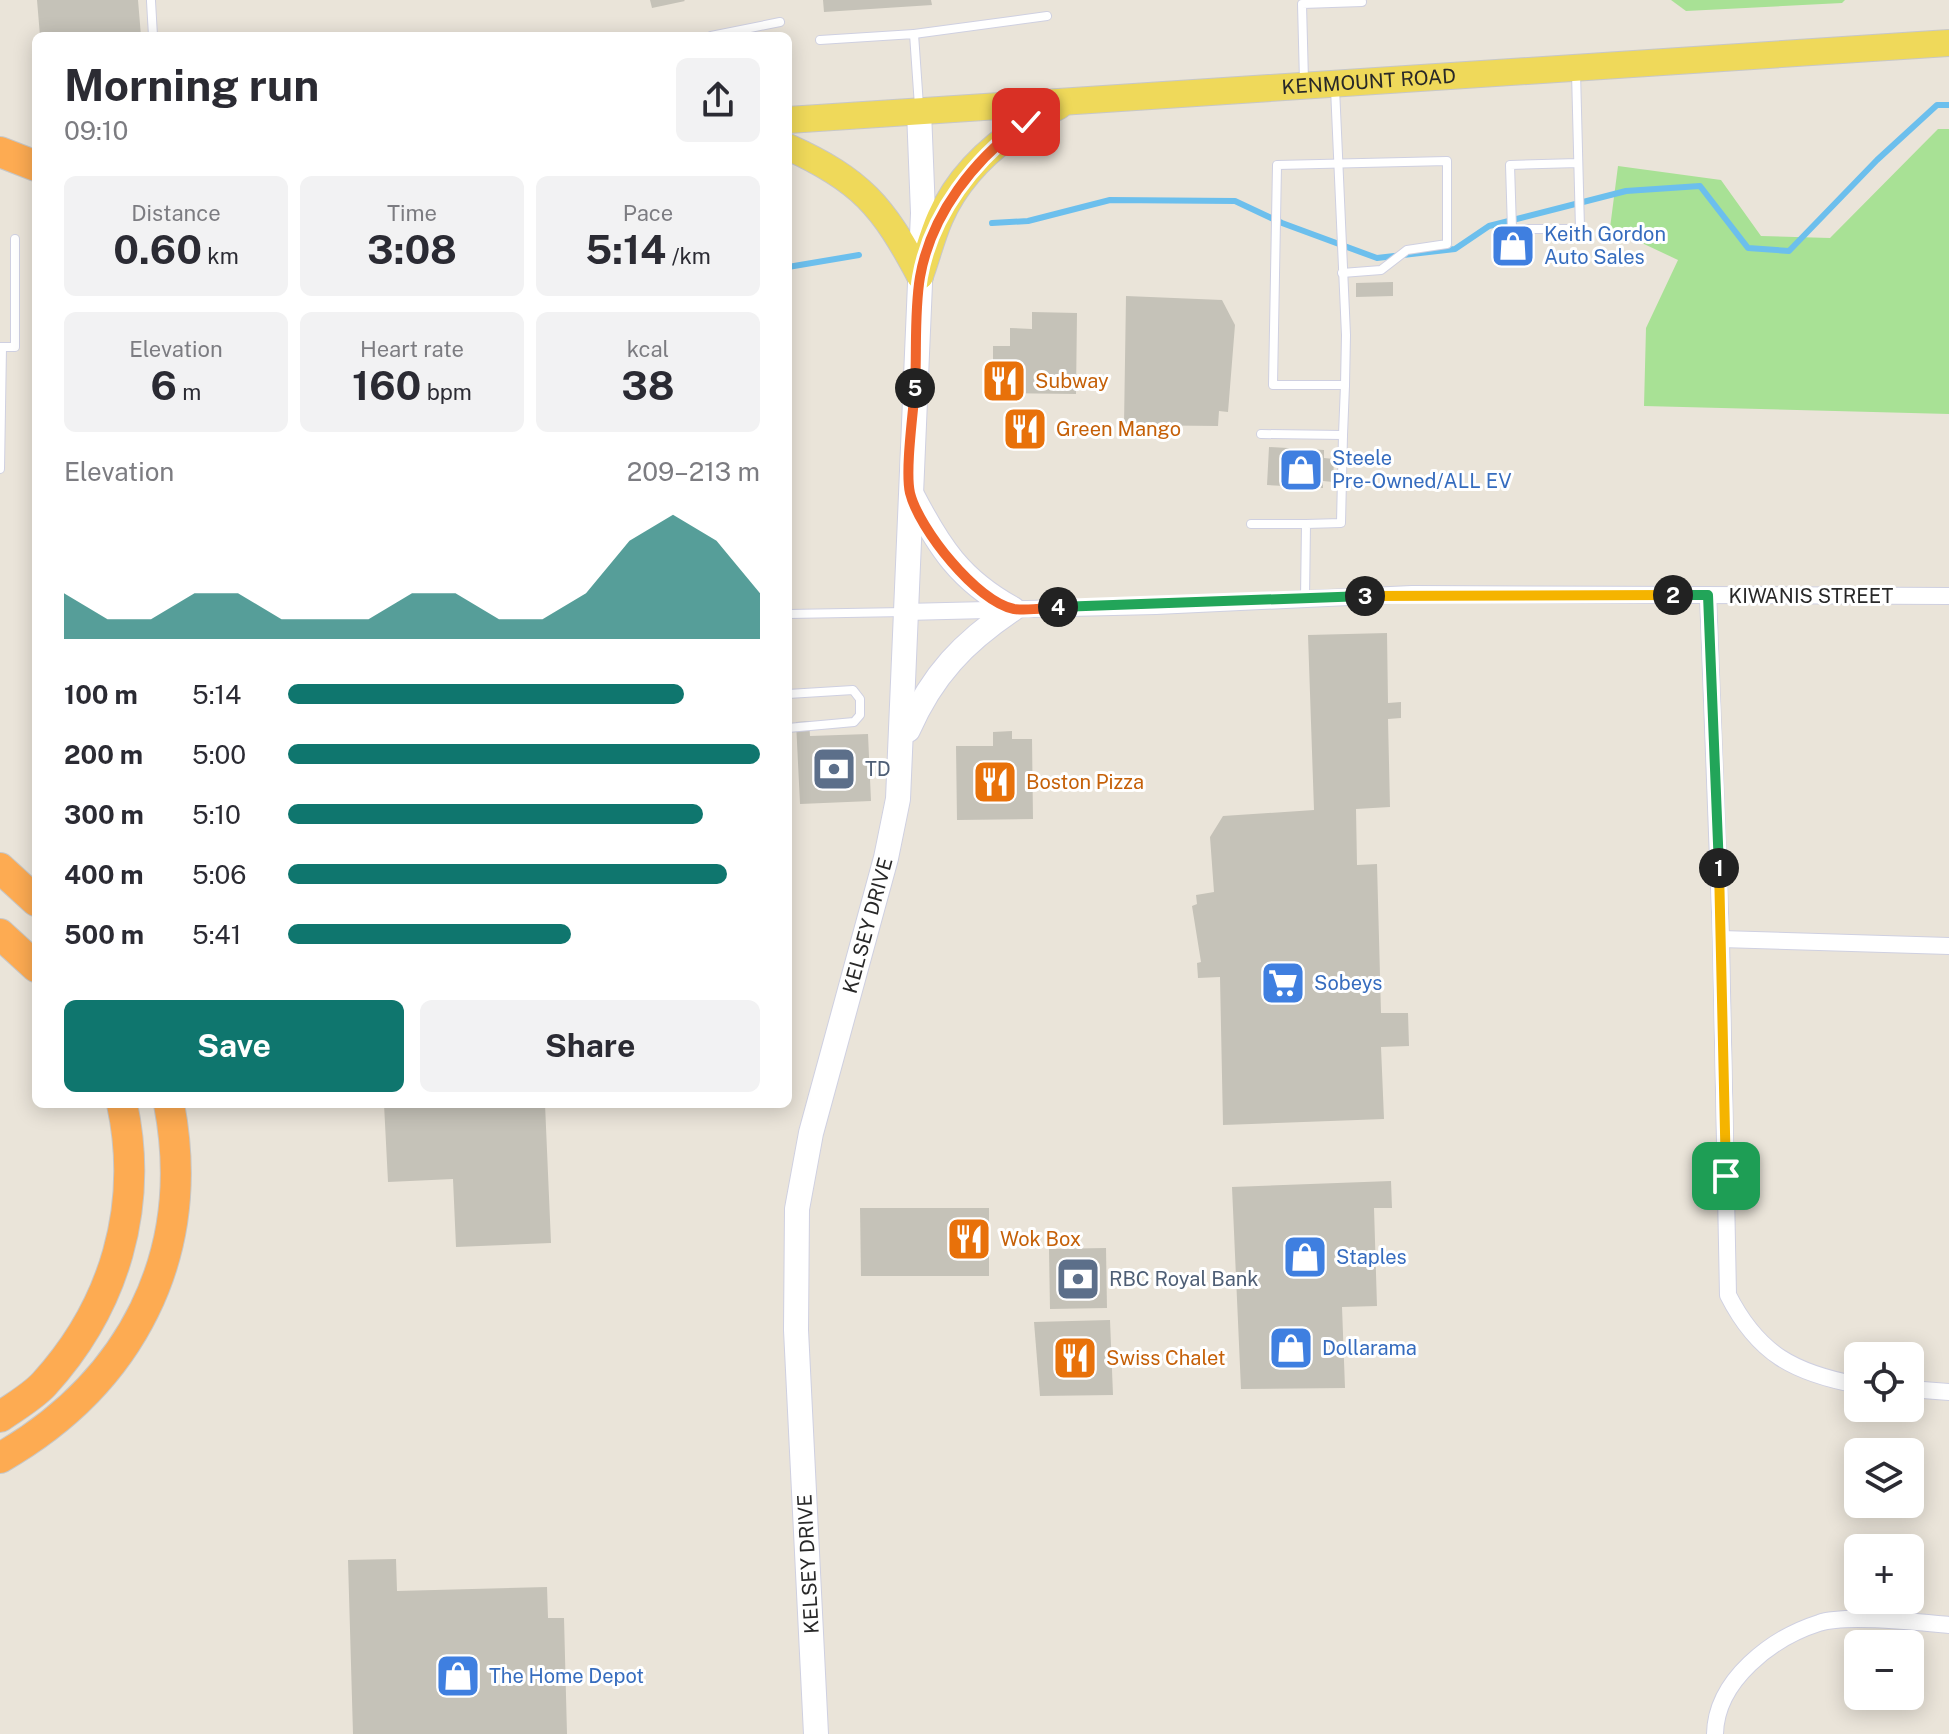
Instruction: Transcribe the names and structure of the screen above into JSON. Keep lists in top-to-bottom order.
{
  "streets": {
    "main road": ["KENMOUNT ROAD", "KELSEY DRIVE"],
    "street": ["KIWANIS STREET"]
  },
  "crossings": [
    ["KENMOUNT ROAD", "KELSEY DRIVE"],
    ["KIWANIS STREET", "KELSEY DRIVE"]
  ],
  "places": {
    "shop": [
      "Keith Gordon Auto Sales",
      "Steele Pre-Owned/ALL EV",
      "Staples",
      "Dollarama",
      "The Home Depot"
    ],
    "restaurant": [
      "Subway",
      "Green Mango",
      "Boston Pizza",
      "Wok Box",
      "Swiss Chalet"
    ],
    "bank": ["TD", "RBC Royal Bank"],
    "supermarket": ["Sobeys"]
  },
  "page": {
    "heading": ["Morning run", "09:10"],
    "stats": [
      ["Distance", "0.60 km"],
      ["Time", "3:08"],
      ["Pace", "5:14 /km"],
      ["Elevation", "6 m"],
      ["Heart rate", "160 bpm"],
      ["kcal", "38"]
    ],
    "pins": [
      "5",
      "2",
      "3",
      "4",
      "1"
    ],
    "chart": ["Elevation", "209–213 m"],
    "list": [
      {
        "name": "100 m",
        "note": "5:14"
      },
      {
        "name": "200 m",
        "note": "5:00"
      },
      {
        "name": "300 m",
        "note": "5:10"
      },
      {
        "name": "400 m",
        "note": "5:06"
      },
      {
        "name": "500 m",
        "note": "5:41"
      }
    ],
    "buttons": ["Save", "Share"],
    "map_buttons": ["+", "−"]
  }
}
